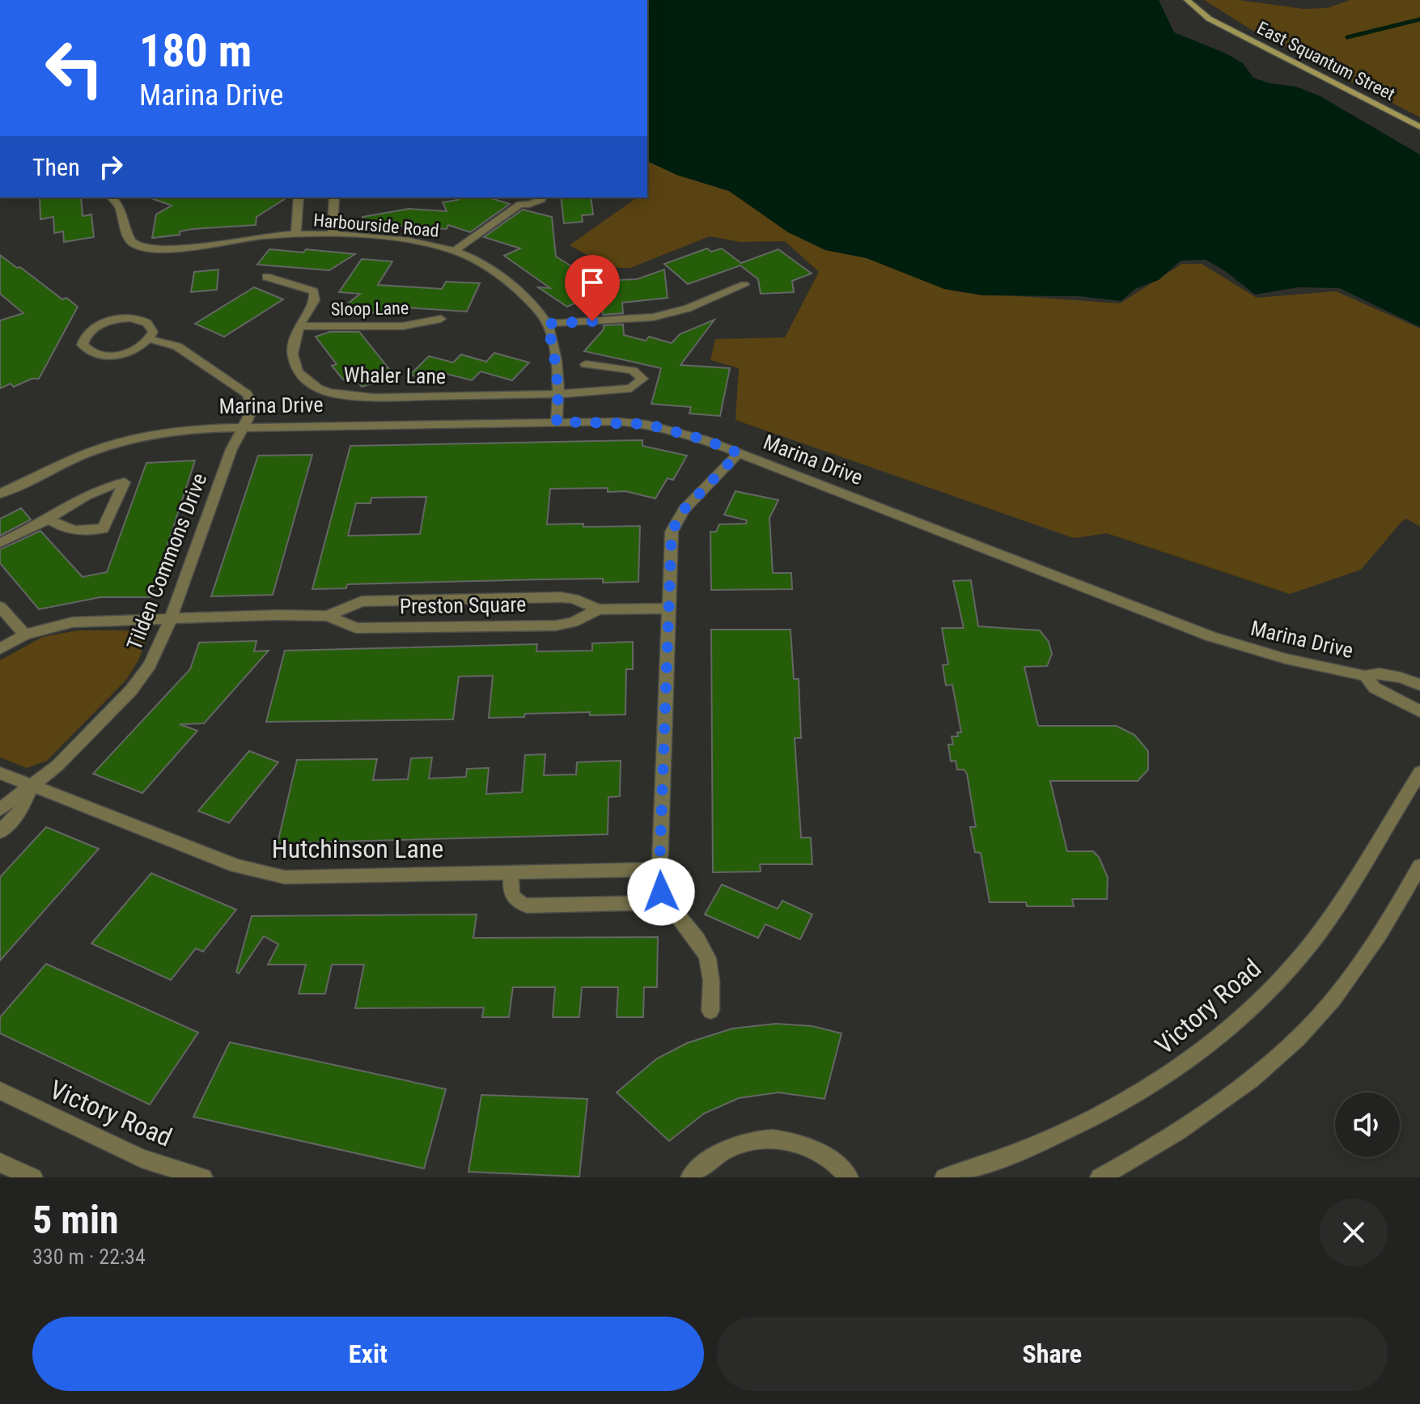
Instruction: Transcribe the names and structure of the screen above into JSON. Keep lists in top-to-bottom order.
{
  "streets": {
    "street": [
      "East Squantum Street",
      "Harbourside Road",
      "Sloop Lane",
      "Whaler Lane",
      "Marina Drive",
      "Tilden Commons Drive",
      "Preston Square",
      "Hutchinson Lane",
      "Victory Road"
    ]
  },
  "crossings": [
    ["Harbourside Road", "Whaler Lane"],
    ["Harbourside Road", "Marina Drive"],
    ["Sloop Lane", "Whaler Lane"],
    ["Marina Drive", "Tilden Commons Drive"],
    ["Tilden Commons Drive", "Preston Square"],
    ["Tilden Commons Drive", "Hutchinson Lane"]
  ],
  "page": {
    "turn": ["180 m", "Marina Drive"],
    "then": "Then",
    "heading": ["5 min", "330 m · 22:34"],
    "buttons": ["Exit", "Share"]
  }
}
